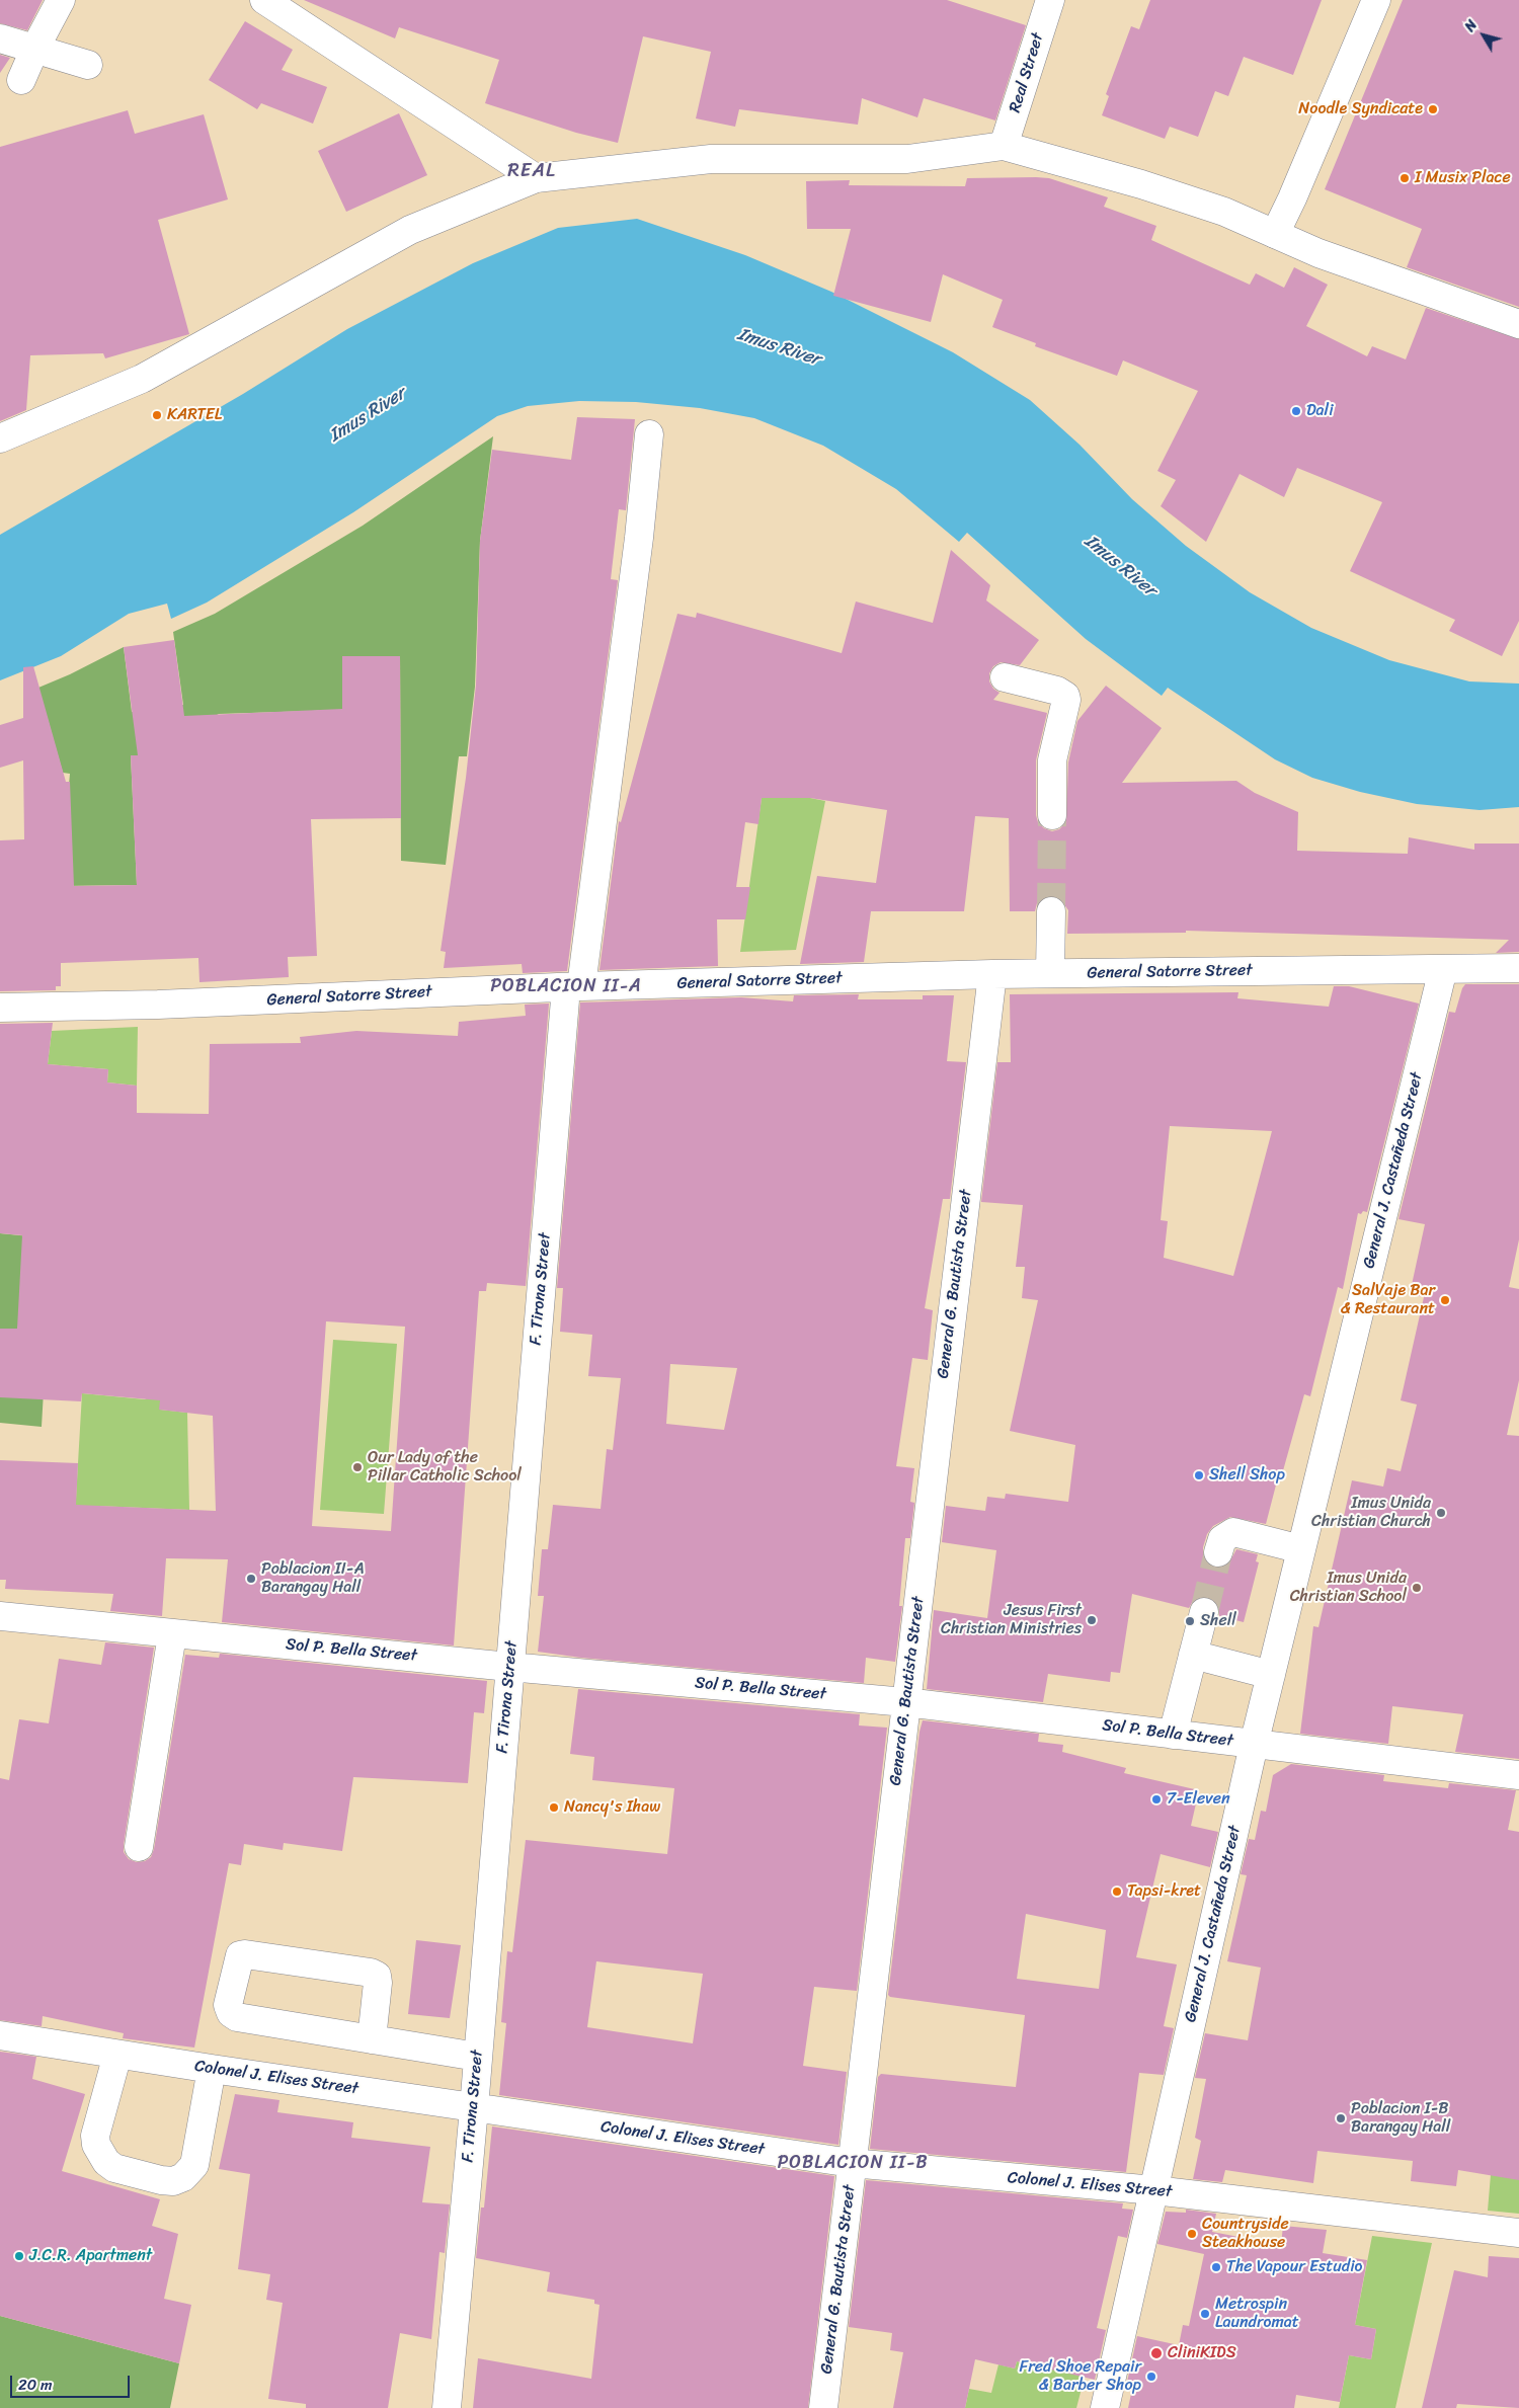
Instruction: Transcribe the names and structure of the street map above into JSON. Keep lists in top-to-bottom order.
{
  "streets": {
    "street": [
      "Real Street",
      "General Satorre Street",
      "General J. Castañeda Street",
      "General G. Bautista Street",
      "F. Tirona Street",
      "Sol P. Bella Street",
      "Colonel J. Elises Street"
    ]
  },
  "crossings": [
    ["General Satorre Street", "General J. Castañeda Street"],
    ["General Satorre Street", "General G. Bautista Street"],
    ["General Satorre Street", "F. Tirona Street"],
    ["General J. Castañeda Street", "Sol P. Bella Street"],
    ["General J. Castañeda Street", "Colonel J. Elises Street"],
    ["General G. Bautista Street", "Sol P. Bella Street"],
    ["General G. Bautista Street", "Colonel J. Elises Street"],
    ["F. Tirona Street", "Sol P. Bella Street"],
    ["F. Tirona Street", "Colonel J. Elises Street"]
  ],
  "districts": ["REAL", "POBLACION II-A", "POBLACION II-B"],
  "water": ["Imus River"],
  "places": [
    "Noodle Syndicate",
    "I Musix Place",
    "Dali",
    "KARTEL",
    "SalVaje Bar & Restaurant",
    "Our Lady of the Pillar Catholic School",
    "Shell Shop",
    "Imus Unida Christian Church",
    "Poblacion II-A Barangay Hall",
    "Imus Unida Christian School",
    "Jesus First Christian Ministries",
    "Shell",
    "7-Eleven",
    "Nancy's Ihaw",
    "Tapsi-kret",
    "Poblacion I-B Barangay Hall",
    "Countryside Steakhouse",
    "J.C.R. Apartment",
    "The Vapour Estudio",
    "Metrospin Laundromat",
    "CliniKIDS",
    "Fred Shoe Repair & Barber Shop"
  ],
  "scale_bar": "20 m",
  "north": "top left"
}
